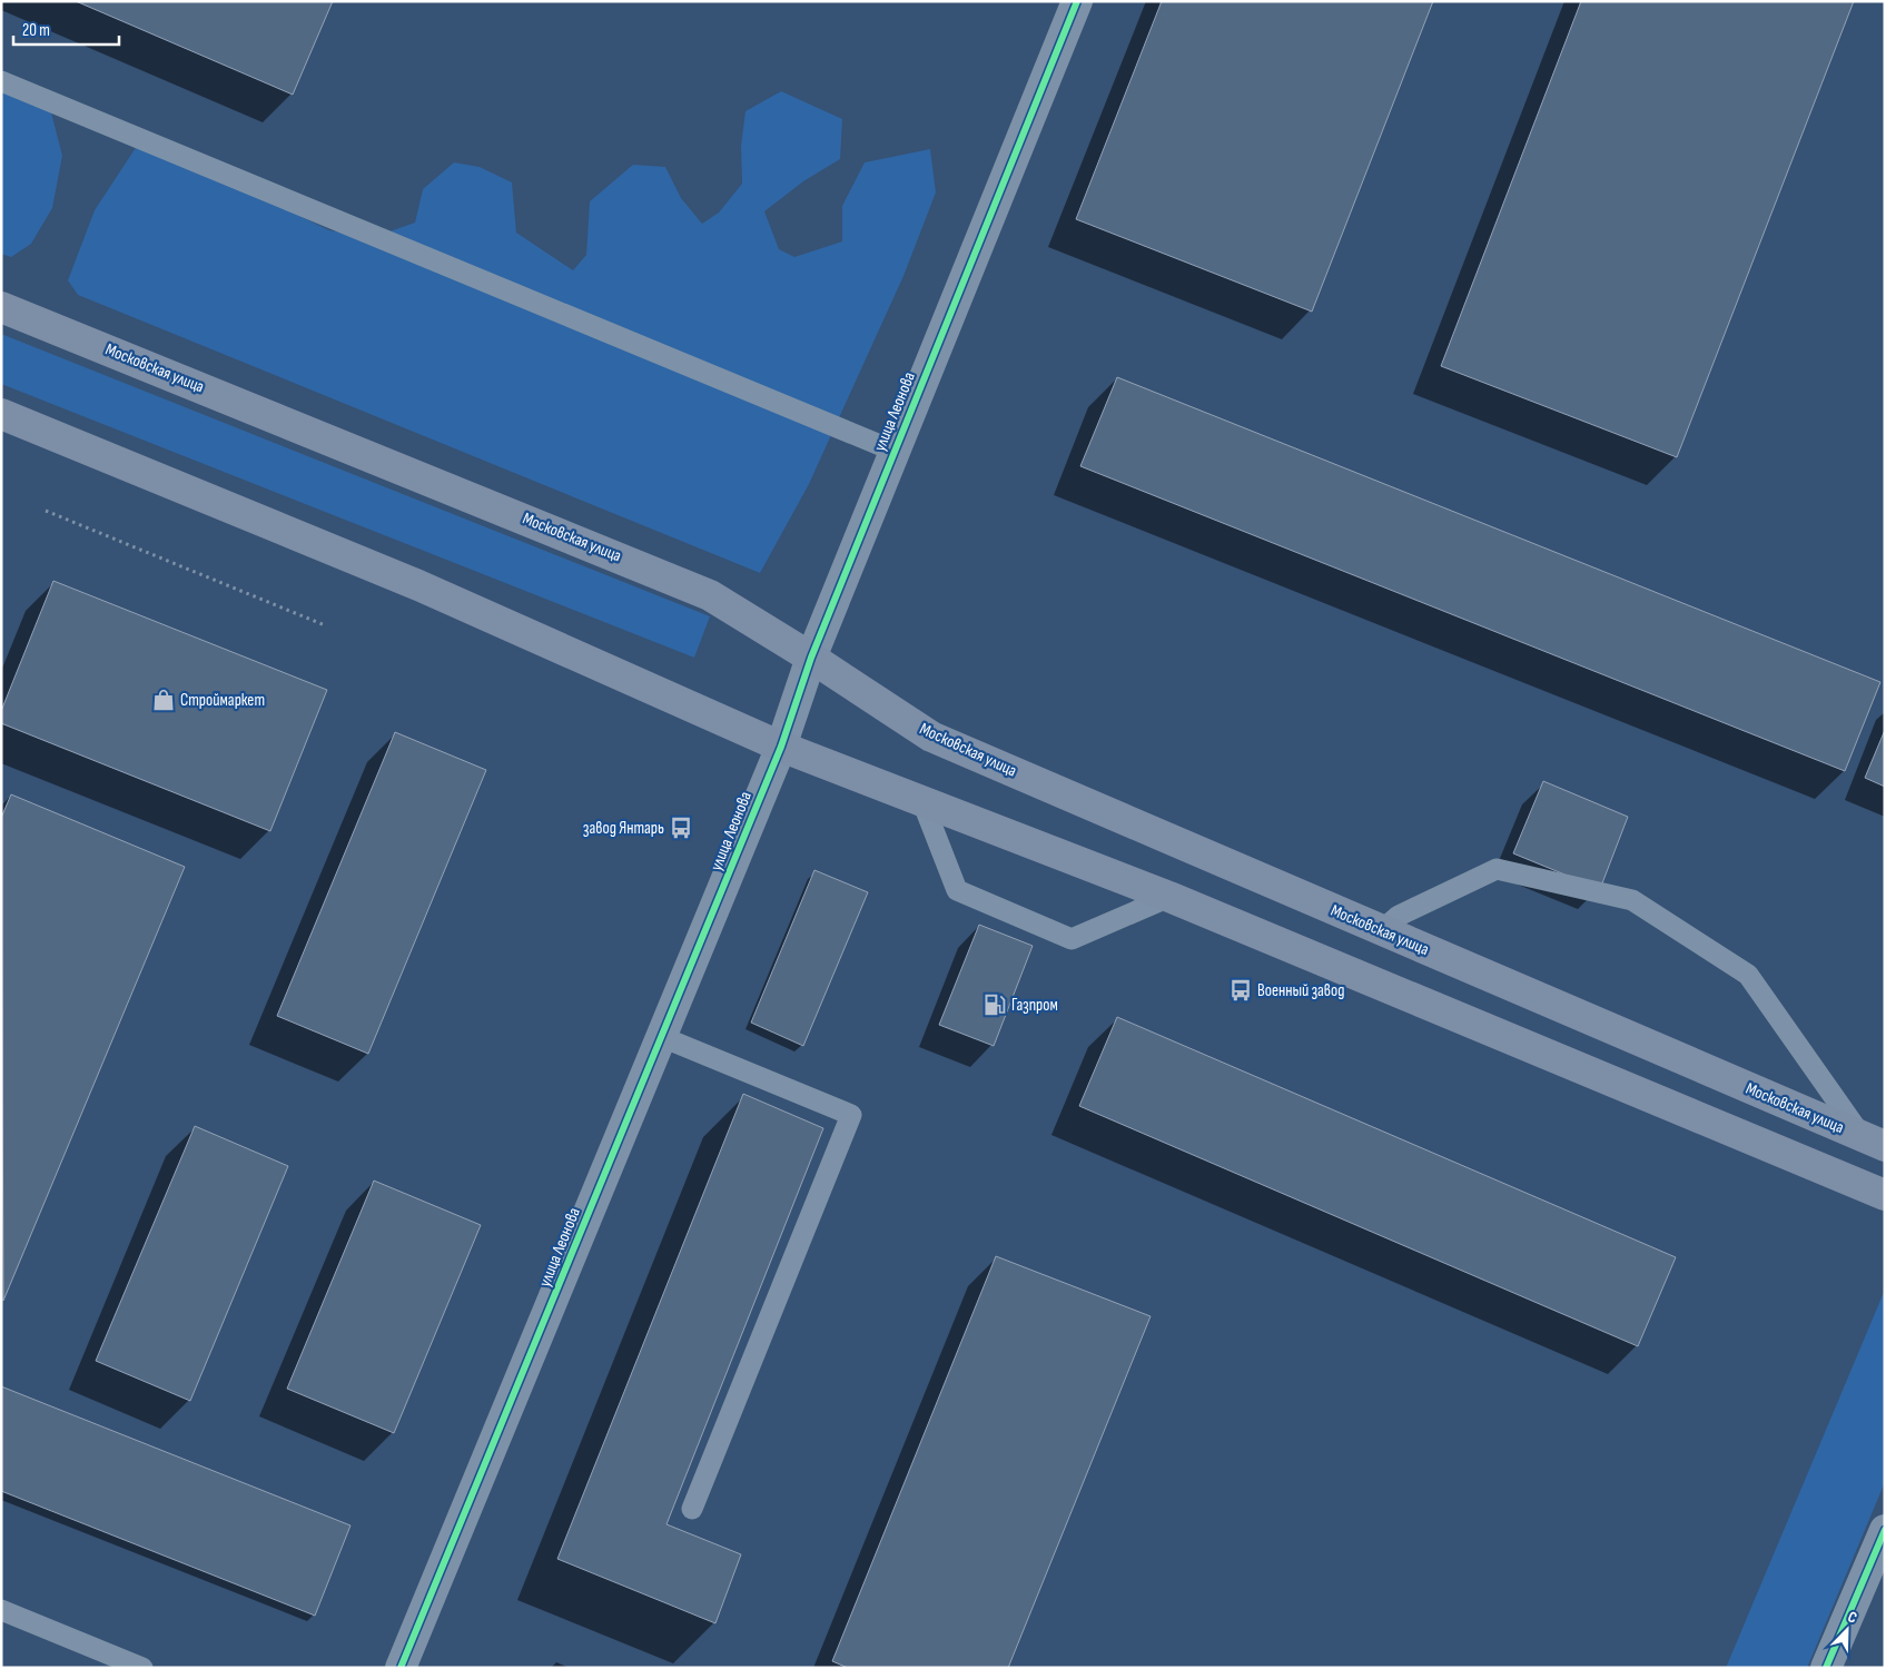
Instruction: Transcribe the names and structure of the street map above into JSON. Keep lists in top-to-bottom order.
{
  "streets": {
    "main road": ["Московская улица"],
    "street": ["улица Леонова"]
  },
  "crossings": [
    ["Московская улица", "улица Леонова"]
  ],
  "places": {
    "shop": ["Строймаркет"],
    "bus stop": ["завод Янтарь", "Военный завод"],
    "fuel station": ["Газпром"]
  },
  "scale_bar": "20 m",
  "north": "top right"
}
